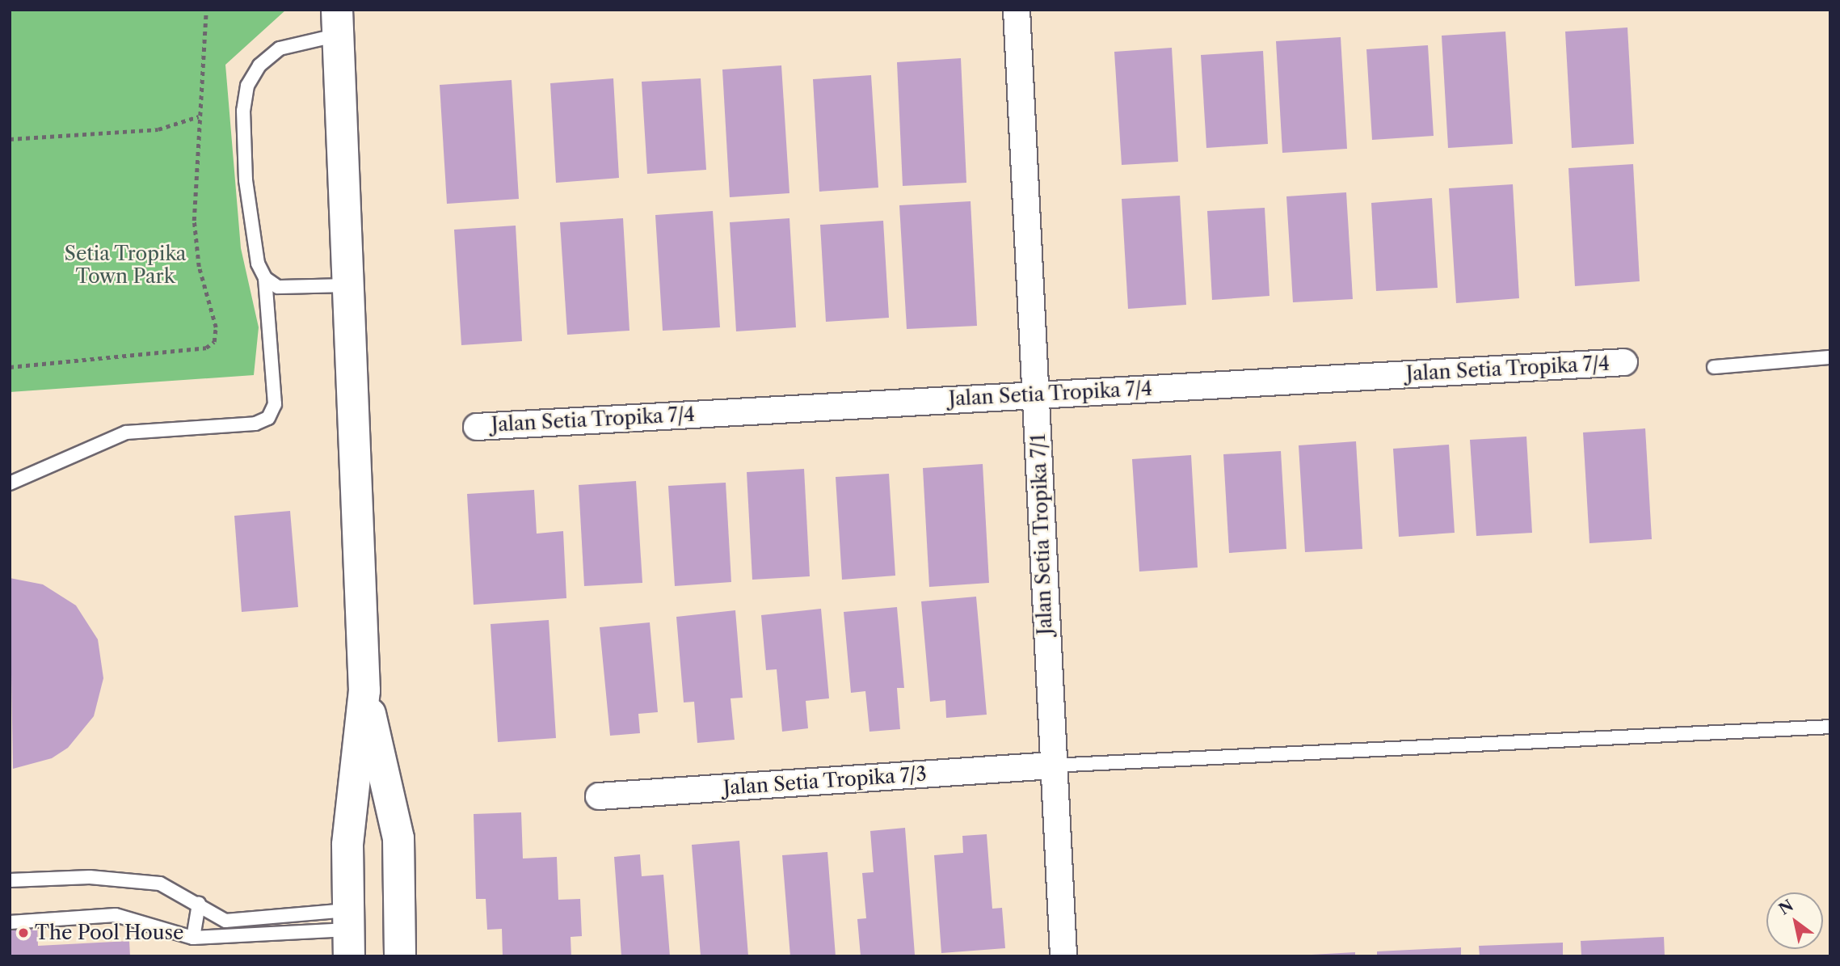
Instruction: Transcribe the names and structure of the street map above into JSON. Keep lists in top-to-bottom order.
{
  "streets": {
    "street": ["Jalan Setia Tropika 7/4", "Jalan Setia Tropika 7/1", "Jalan Setia Tropika 7/3"]
  },
  "crossings": [
    ["Jalan Setia Tropika 7/4", "Jalan Setia Tropika 7/1"],
    ["Jalan Setia Tropika 7/1", "Jalan Setia Tropika 7/3"]
  ],
  "parks": ["Setia Tropika Town Park"],
  "places": ["The Pool House"],
  "north": "top left"
}
